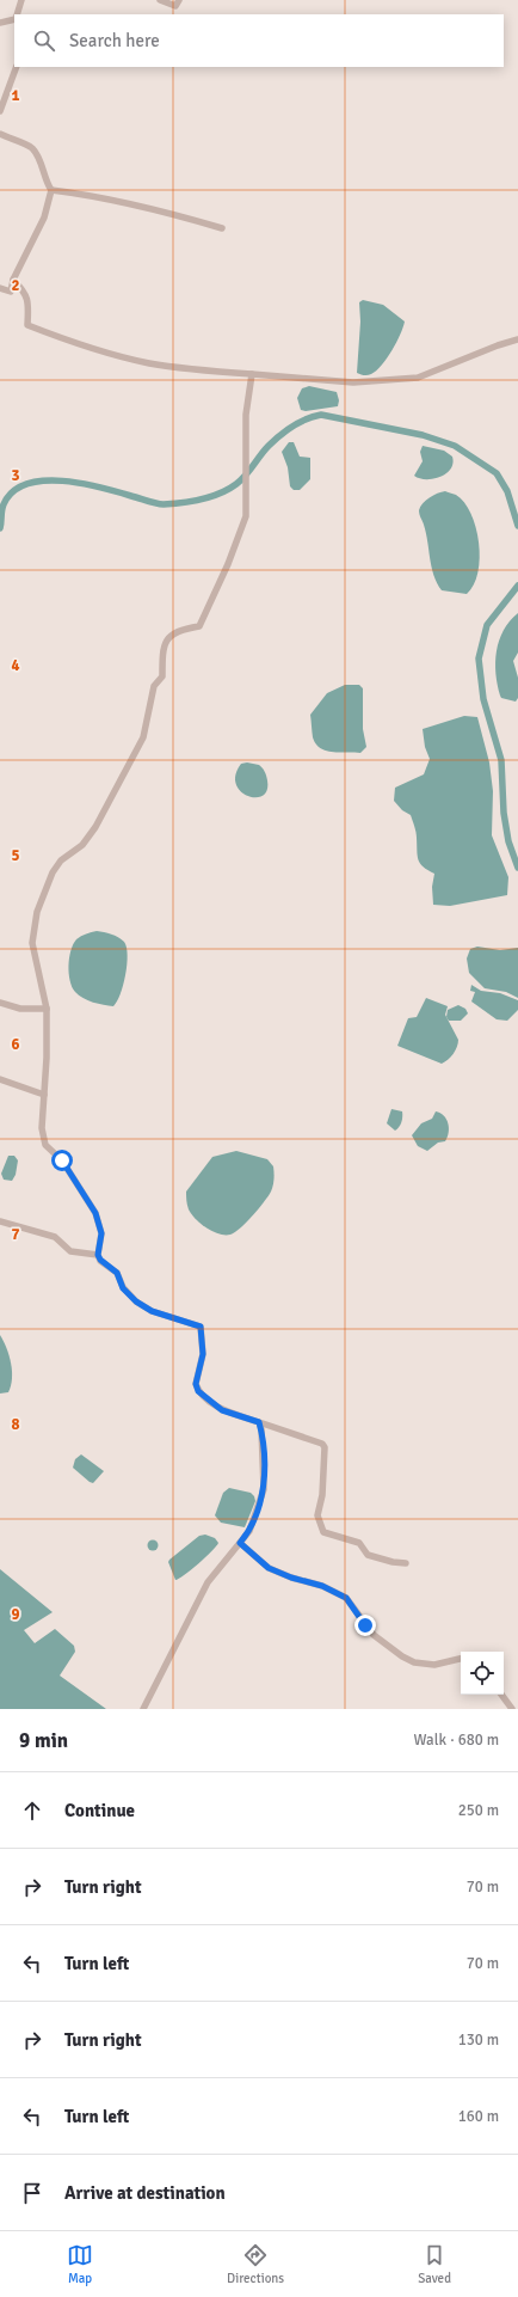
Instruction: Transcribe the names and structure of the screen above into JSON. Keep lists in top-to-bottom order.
{
  "page": {
    "search": "Search here",
    "heading": ["9 min", "Walk · 680 m"],
    "list": [
      ["Continue", "250 m"],
      ["Turn right", "70 m"],
      ["Turn left", "70 m"],
      ["Turn right", "130 m"],
      ["Turn left", "160 m"],
      "Arrive at destination"
    ],
    "nav": ["Map", "Directions", "Saved"]
  },
  "grid": {
    "rows": [
      "1",
      "2",
      "3",
      "4",
      "5",
      "6",
      "7",
      "8",
      "9"
    ]
  }
}
